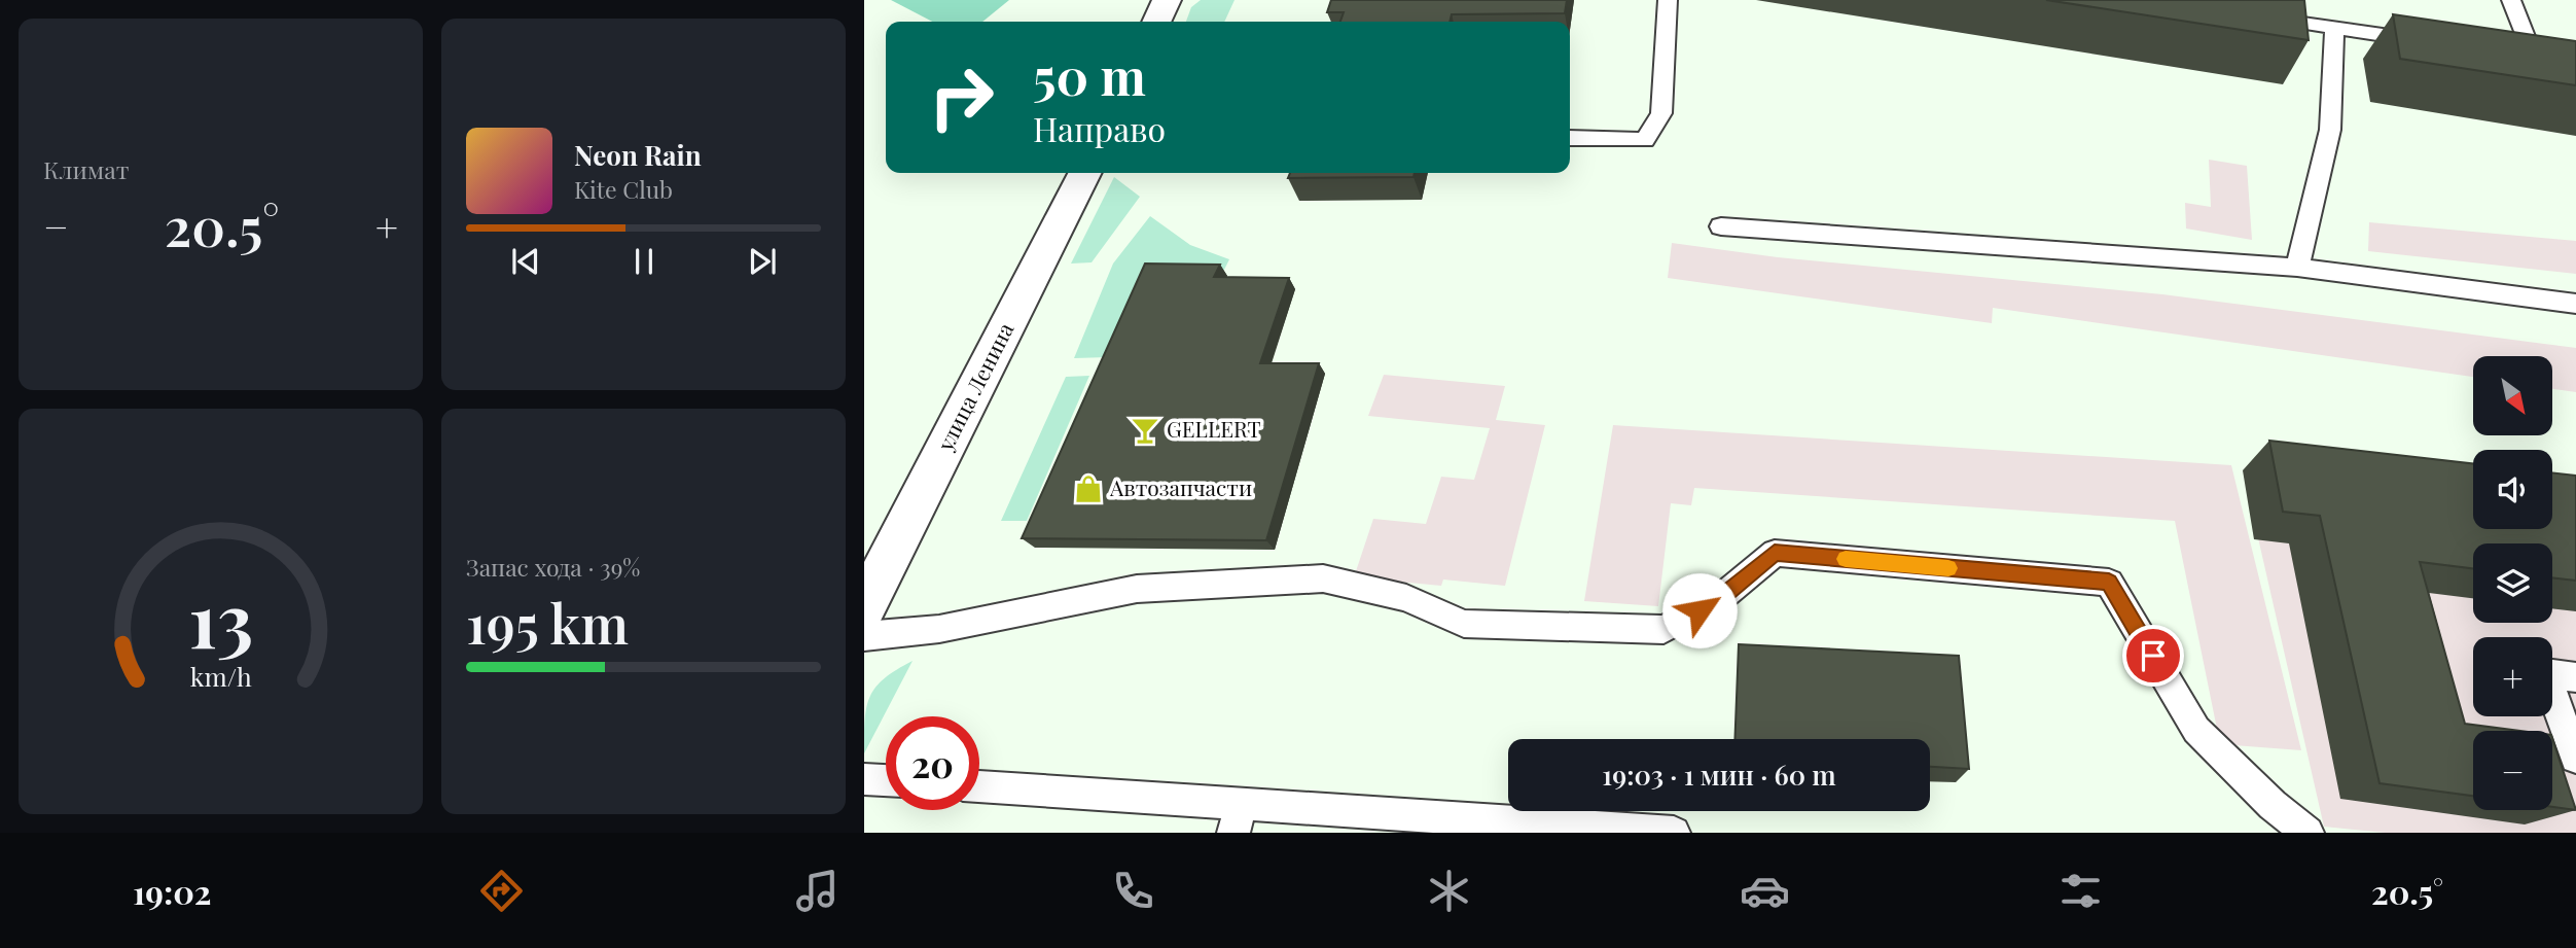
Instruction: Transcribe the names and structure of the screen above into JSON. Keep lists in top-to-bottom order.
{
  "streets": {
    "street": ["улица Ленина"]
  },
  "places": {
    "bar": ["GELLERT"],
    "shop": ["Автозапчасти"]
  },
  "north": "bottom right",
  "page": {
    "tile": [
      "Климат",
      ["Запас хода · 39%", "195 km"]
    ],
    "turn": ["50 m", "Направо"],
    "song": ["Neon Rain", "Kite Club"],
    "heat": ["−", "20.5°", "+"],
    "map_buttons": ["+", "−"],
    "limit": "20",
    "trip": "19:03 · 1 мин · 60 m",
    "tabs": ["19:02", "20.5°"],
    "gauge": ["13", "km/h"]
  }
}
